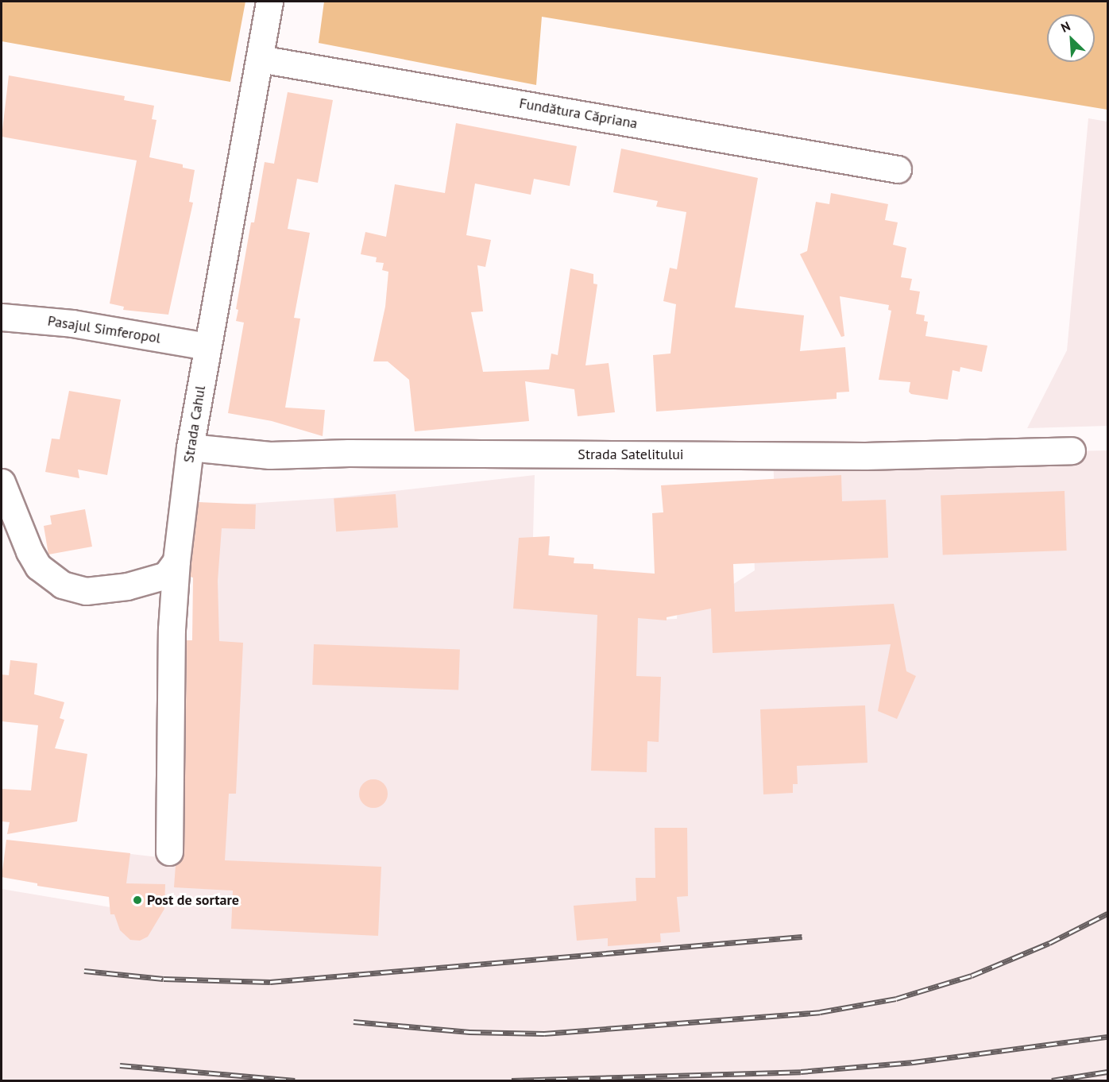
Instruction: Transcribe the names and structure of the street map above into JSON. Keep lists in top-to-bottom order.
{
  "streets": {
    "street": [
      "Fundătura Căpriana",
      "Pasajul Simferopol",
      "Strada Cahul",
      "Strada Satelitului"
    ]
  },
  "crossings": [
    ["Fundătura Căpriana", "Strada Cahul"],
    ["Pasajul Simferopol", "Strada Cahul"],
    ["Strada Cahul", "Strada Satelitului"]
  ],
  "places": ["Post de sortare"],
  "north": "top left"
}
